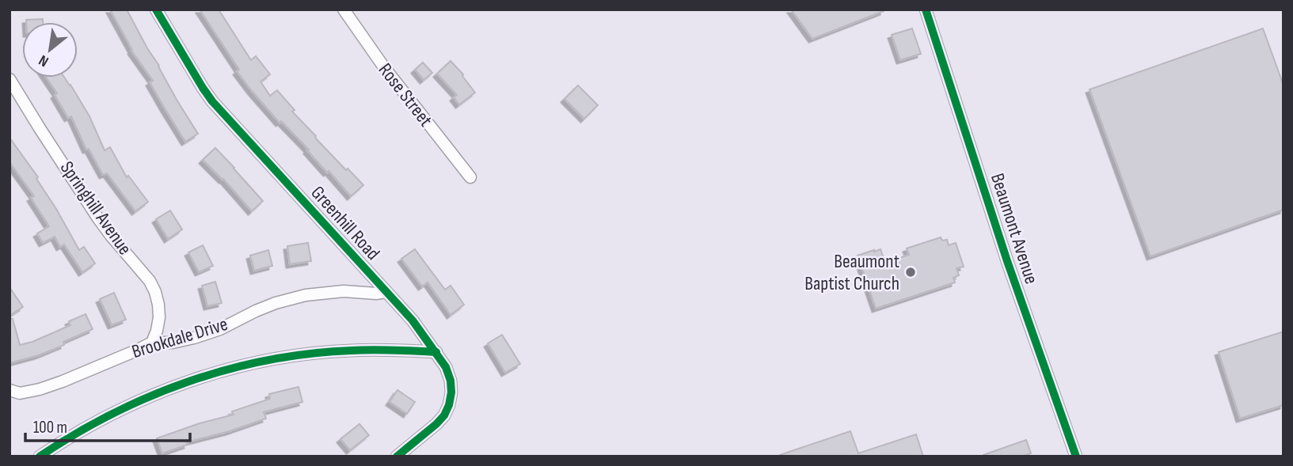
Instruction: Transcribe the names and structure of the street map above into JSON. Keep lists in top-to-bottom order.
{
  "streets": {
    "street": [
      "Rose Street",
      "Springhill Avenue",
      "Greenhill Road",
      "Beaumont Avenue",
      "Brookdale Drive"
    ]
  },
  "crossings": [
    ["Springhill Avenue", "Brookdale Drive"],
    ["Greenhill Road", "Brookdale Drive"]
  ],
  "places": ["Beaumont Baptist Church"],
  "scale_bar": "100 m",
  "north": "bottom left"
}
